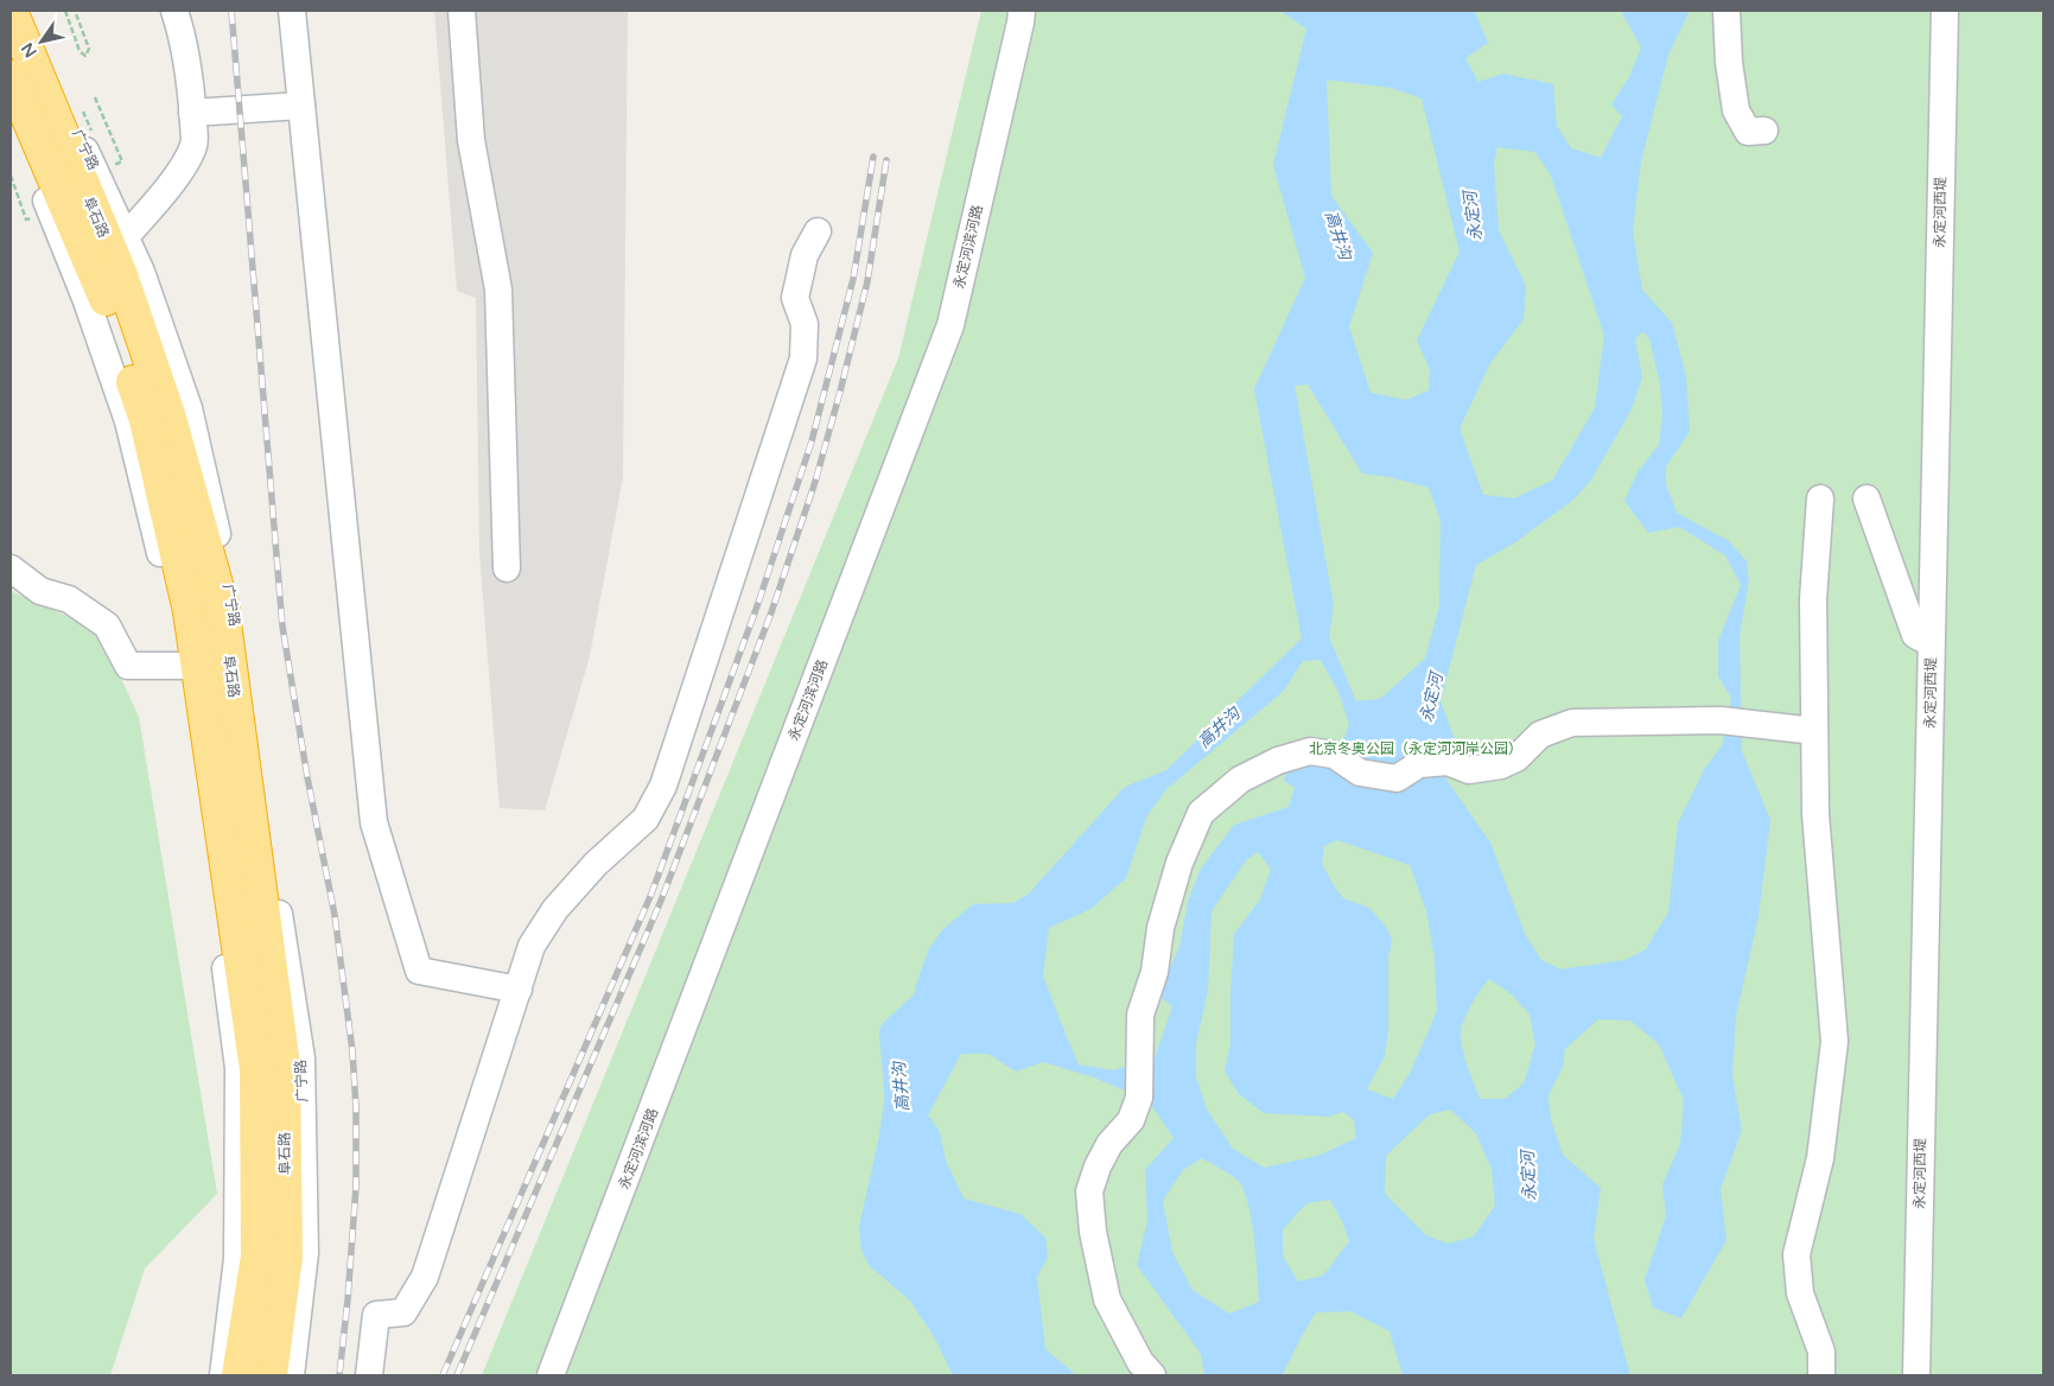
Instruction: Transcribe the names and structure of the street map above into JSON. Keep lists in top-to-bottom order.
{
  "streets": {
    "highway": ["阜石路"],
    "street": ["广宁路", "永定河西堤", "永定河滨河路"]
  },
  "water": ["永定河", "高井沟"],
  "parks": ["北京冬奥公园（永定河河岸公园）"],
  "north": "bottom left"
}
